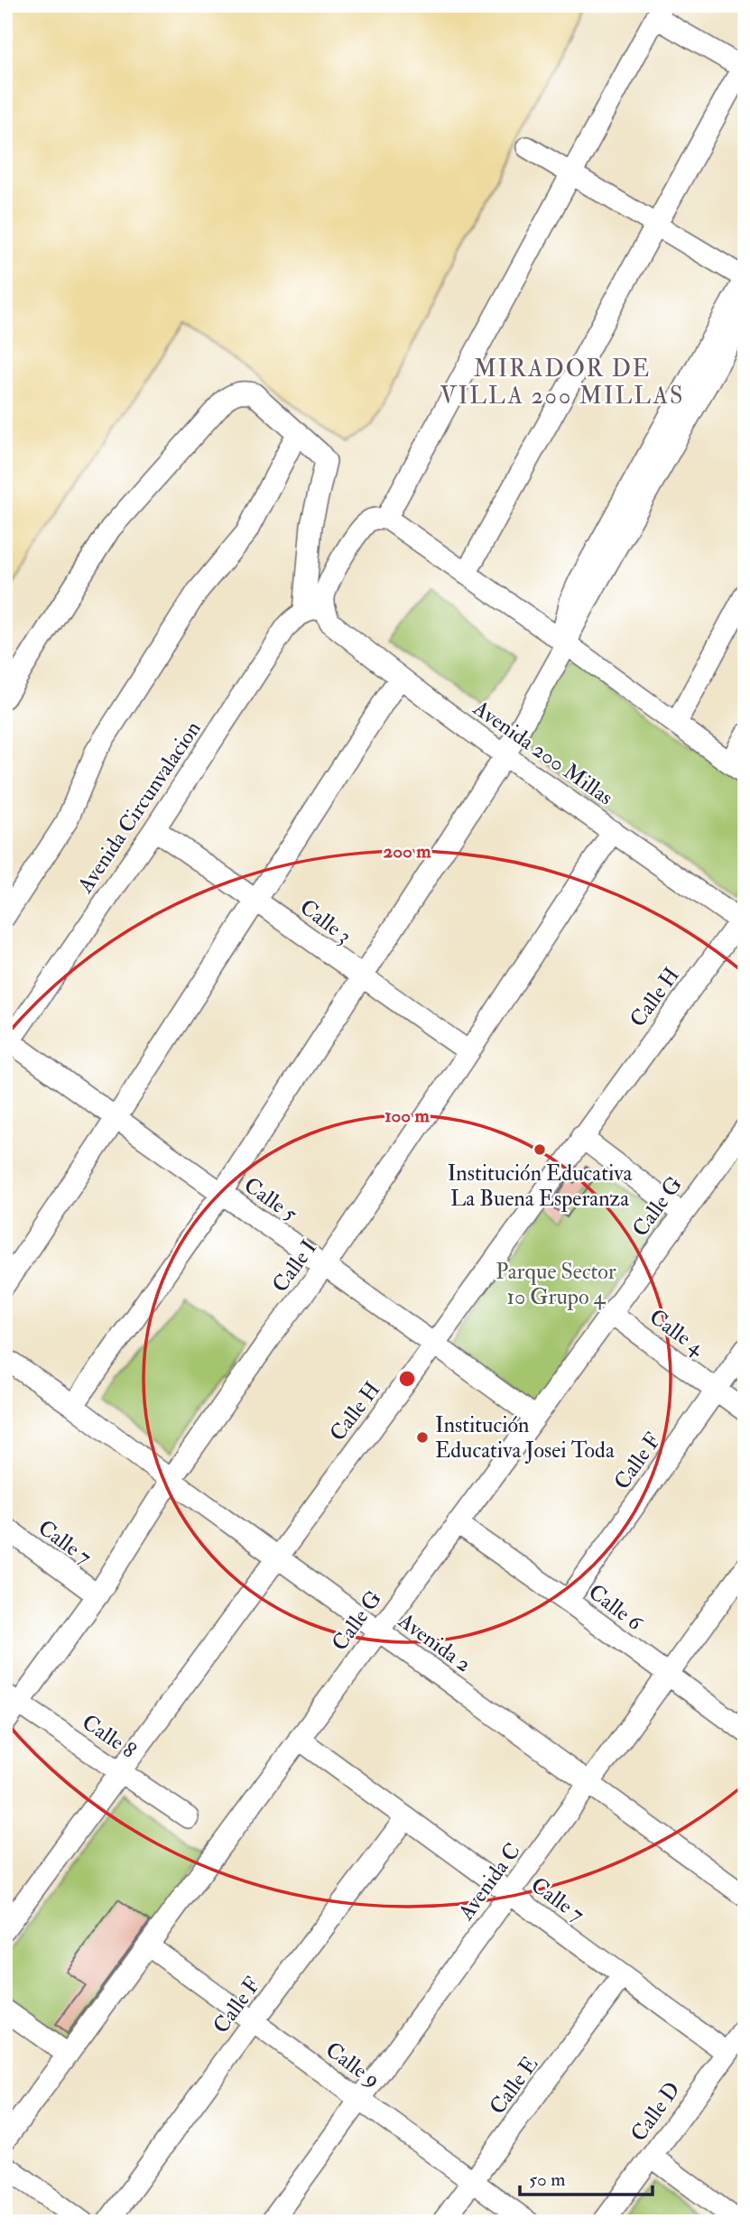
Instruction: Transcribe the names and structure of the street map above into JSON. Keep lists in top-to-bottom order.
{
  "streets": {
    "street": [
      "Avenida 200 Millas",
      "Avenida Circunvalacion",
      "Calle 3",
      "Calle H",
      "Calle 5",
      "Calle G",
      "Calle I",
      "Calle 4",
      "Calle F",
      "Calle 7",
      "Calle 6",
      "Avenida 2",
      "Calle 8",
      "Avenida C",
      "Calle 9",
      "Calle E",
      "Calle D"
    ]
  },
  "crossings": [
    ["Avenida 200 Millas", "Avenida Circunvalacion"],
    ["Avenida 200 Millas", "Calle H"],
    ["Avenida 200 Millas", "Calle I"],
    ["Avenida Circunvalacion", "Calle 3"],
    ["Avenida Circunvalacion", "Calle 5"],
    ["Calle 3", "Calle I"],
    ["Calle H", "Calle 5"],
    ["Calle H", "Avenida 2"],
    ["Calle H", "Calle 8"],
    ["Calle 5", "Calle G"],
    ["Calle 5", "Calle I"],
    ["Calle G", "Calle 4"],
    ["Calle G", "Calle 7"],
    ["Calle G", "Calle 6"],
    ["Calle G", "Avenida 2"],
    ["Calle G", "Calle 9"],
    ["Calle I", "Calle 7"],
    ["Calle I", "Avenida 2"],
    ["Calle I", "Calle 8"],
    ["Calle 4", "Calle F"],
    ["Calle F", "Calle 7"],
    ["Calle F", "Calle 6"],
    ["Calle F", "Calle 9"],
    ["Calle 7", "Avenida C"],
    ["Calle 7", "Calle E"],
    ["Calle 7", "Calle D"],
    ["Calle 6", "Avenida C"],
    ["Avenida 2", "Avenida C"],
    ["Avenida C", "Calle 9"],
    ["Calle 9", "Calle E"]
  ],
  "districts": ["MIRADOR DE VILLA 200 MILLAS"],
  "parks": ["Parque Sector 10 Grupo 4"],
  "places": ["Institución Educativa La Buena Esperanza", "Institución Educativa Josei Toda"],
  "scale_bar": "50 m",
  "rings": ["200 m", "100 m"]
}
